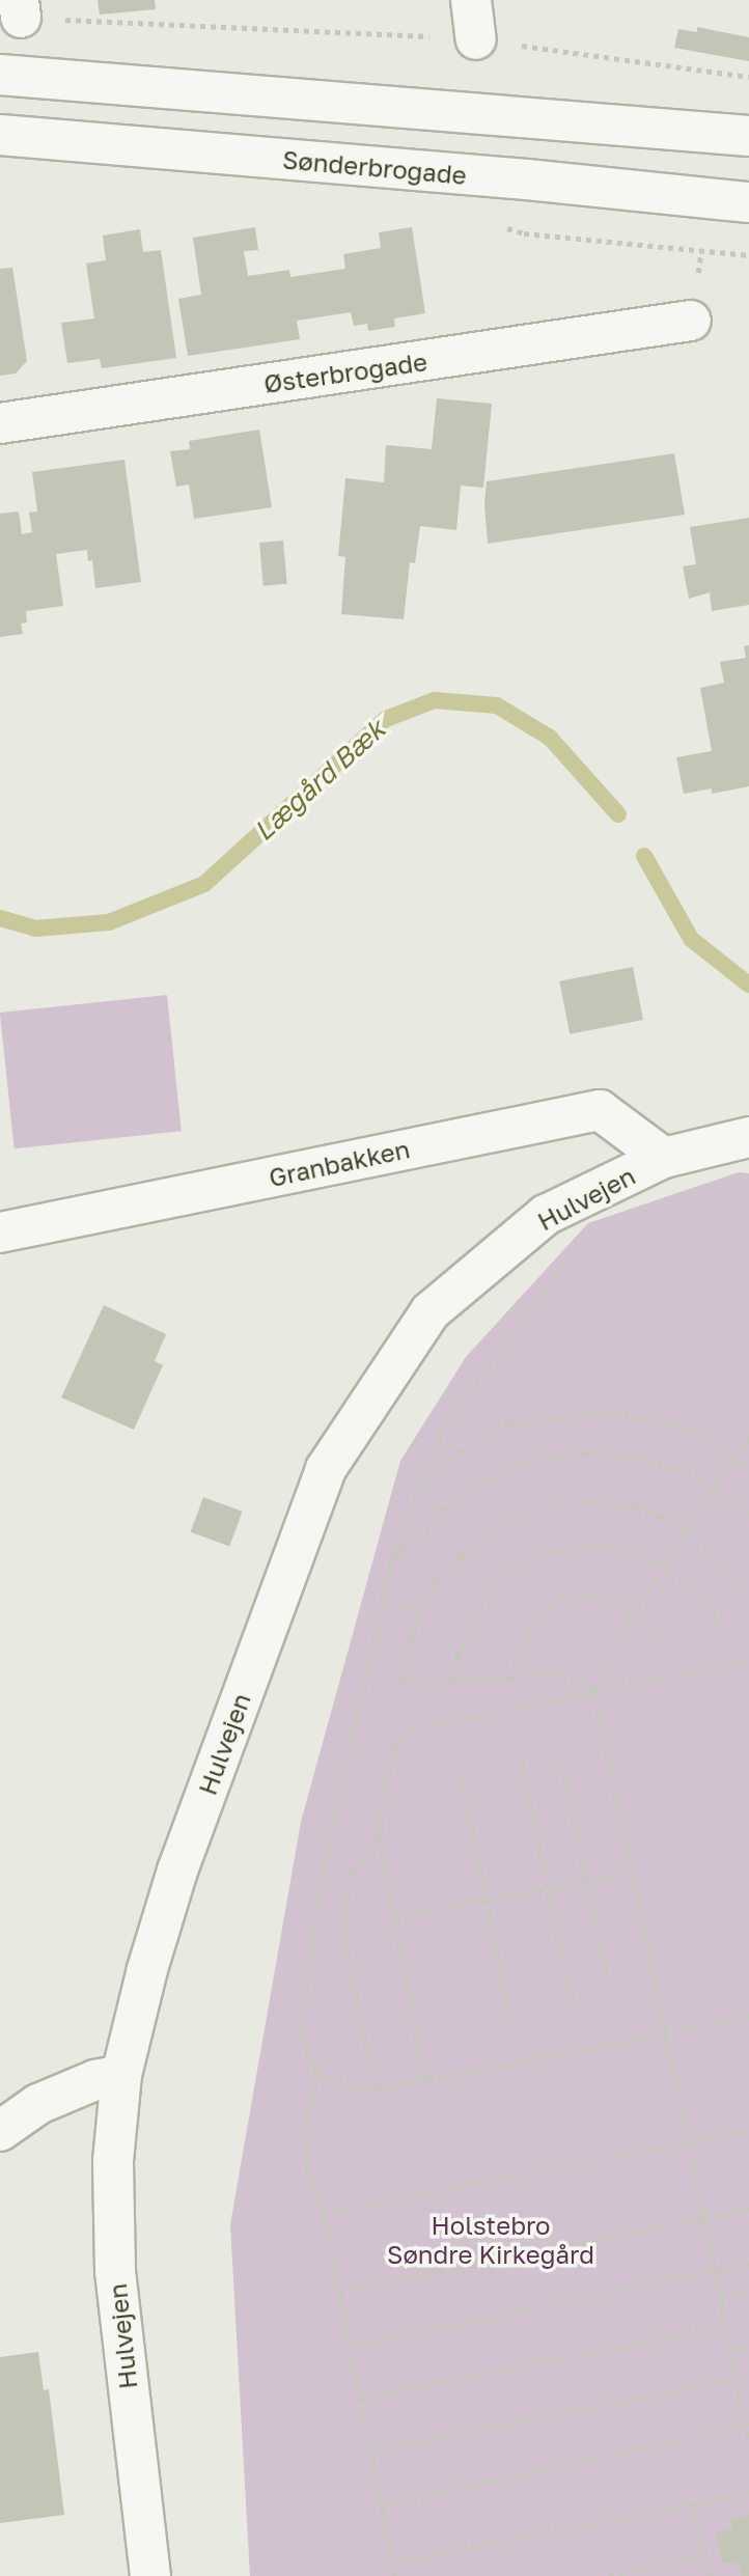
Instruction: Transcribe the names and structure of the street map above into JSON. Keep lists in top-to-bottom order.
{
  "streets": {
    "street": [
      "Sønderbrogade",
      "Østerbrogade",
      "Granbakken",
      "Hulvejen"
    ]
  },
  "crossings": [
    ["Granbakken", "Hulvejen"]
  ],
  "water": ["Lægård Bæk"],
  "parks": ["Holstebro Søndre Kirkegård"]
}
